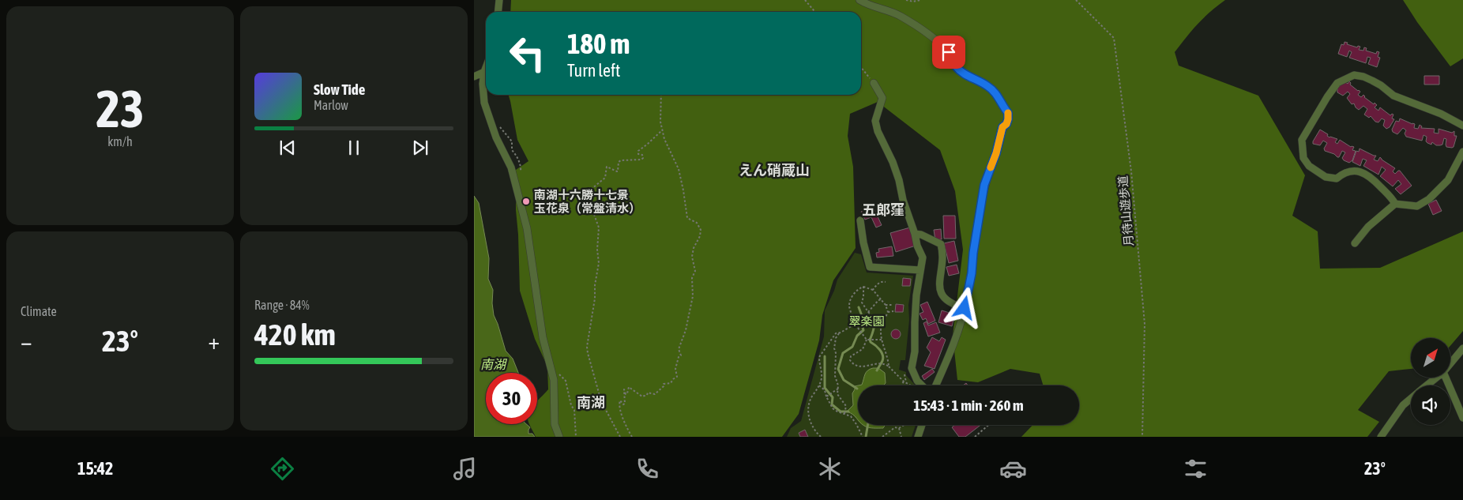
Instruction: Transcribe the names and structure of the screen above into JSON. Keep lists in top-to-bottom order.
{
  "streets": {
    "path": ["月待山遊歩道"]
  },
  "districts": ["えん硝蔵山", "五郎窪", "南湖"],
  "water": ["南湖"],
  "parks": ["翠楽園"],
  "places": ["南湖十六勝十七景 玉花泉（常盤清水）"],
  "north": "top right",
  "page": {
    "tile": [
      ["23", "km/h"],
      "Climate",
      ["Range · 84%", "420 km"]
    ],
    "turn": ["180 m", "Turn left"],
    "song": ["Slow Tide", "Marlow"],
    "heat": ["−", "23°", "+"],
    "limit": "30",
    "trip": "15:43 · 1 min · 260 m",
    "tabs": ["15:42", "23°"]
  }
}
